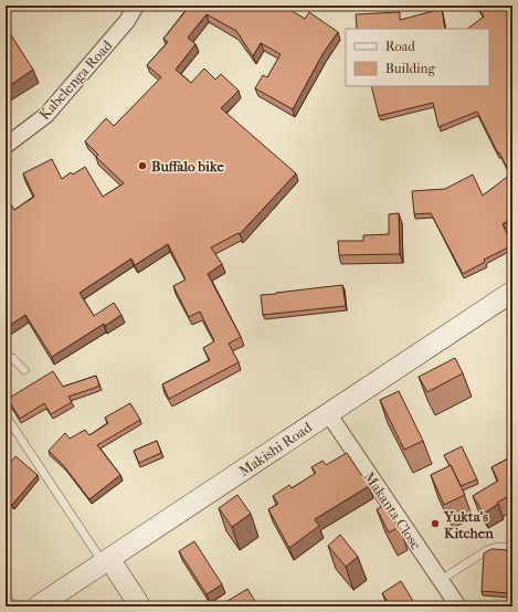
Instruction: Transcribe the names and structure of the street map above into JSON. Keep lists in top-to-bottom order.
{
  "streets": {
    "main road": ["Makishi Road"],
    "street": ["Kabelenga Road", "Makanta Close"]
  },
  "crossings": [
    ["Makishi Road", "Makanta Close"]
  ],
  "places": ["Buffalo bike", "Yukta's Kitchen"],
  "legend": ["Road", "Building"]
}
